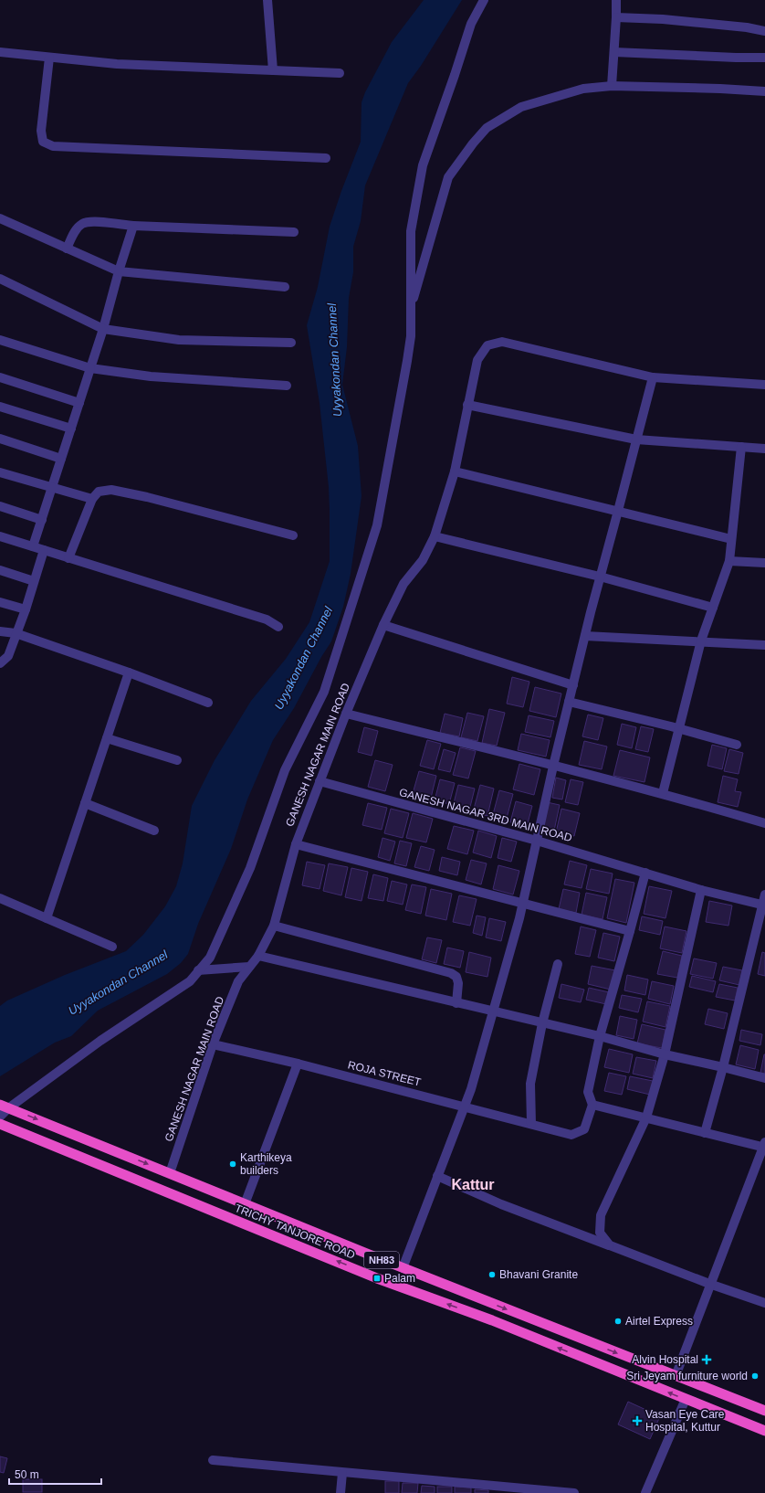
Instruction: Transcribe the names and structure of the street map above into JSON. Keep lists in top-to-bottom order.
{
  "streets": {
    "highway": ["TRICHY TANJORE ROAD", "NH83"],
    "street": ["GANESH NAGAR MAIN ROAD", "GANESH NAGAR 3RD MAIN ROAD", "ROJA STREET"]
  },
  "crossings": [
    ["GANESH NAGAR MAIN ROAD", "GANESH NAGAR 3RD MAIN ROAD"],
    ["GANESH NAGAR MAIN ROAD", "ROJA STREET"],
    ["GANESH NAGAR MAIN ROAD", "TRICHY TANJORE ROAD"]
  ],
  "districts": ["Kattur"],
  "water": ["Uyyakondan Channel"],
  "places": {
    "other": [
      "Karthikeya builders",
      "Bhavani Granite",
      "Airtel Express",
      "Sri Jeyam furniture world"
    ],
    "transit": ["Palam"],
    "health": ["Alvin Hospital", "Vasan Eye Care Hospital, Kuttur"]
  },
  "scale_bar": "50 m"
}
